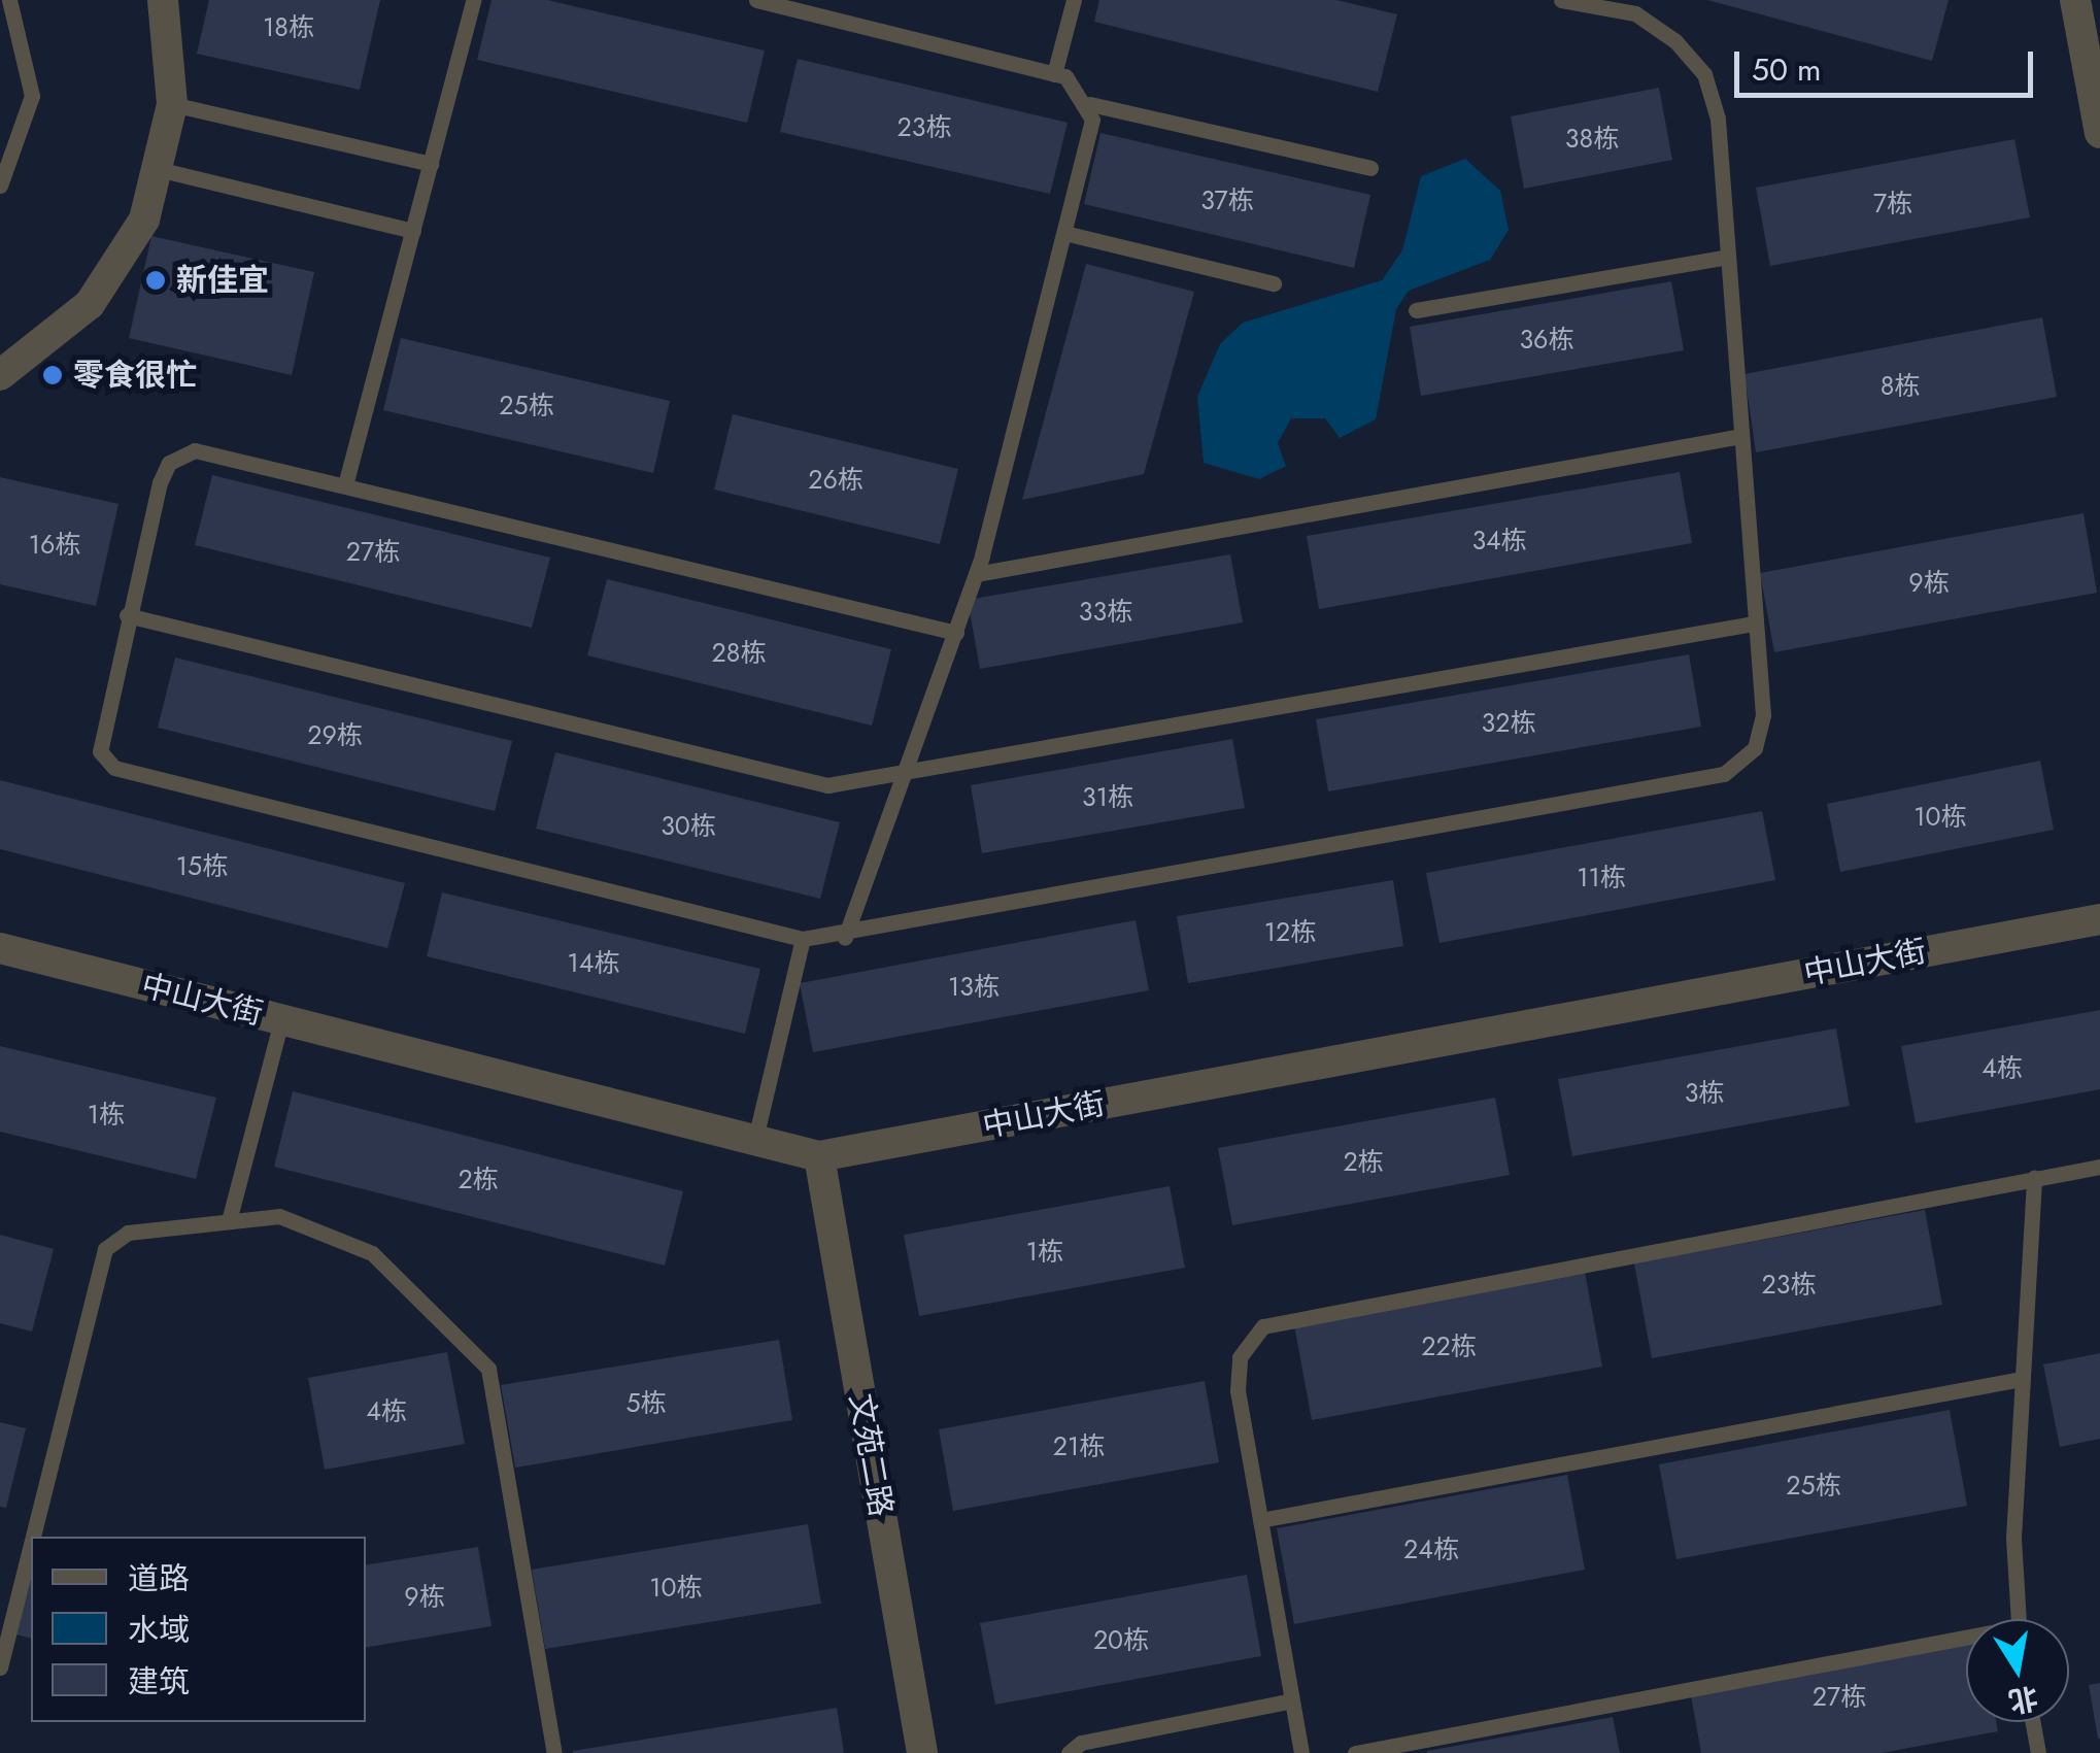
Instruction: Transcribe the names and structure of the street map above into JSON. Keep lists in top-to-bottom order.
{
  "streets": {
    "street": ["中山大街", "文苑二路"]
  },
  "crossings": [
    ["中山大街", "文苑二路"]
  ],
  "places": ["新佳宜", "零食很忙"],
  "house_numbers": [
    "18栋",
    "23栋",
    "38栋",
    "37栋",
    "7栋",
    "36栋",
    "8栋",
    "25栋",
    "26栋",
    "34栋",
    "16栋",
    "27栋",
    "9栋",
    "33栋",
    "28栋",
    "32栋",
    "29栋",
    "31栋",
    "10栋",
    "30栋",
    "15栋",
    "11栋",
    "12栋",
    "14栋",
    "13栋",
    "4栋",
    "3栋",
    "1栋",
    "2栋",
    "2栋",
    "1栋",
    "23栋",
    "22栋",
    "5栋",
    "4栋",
    "21栋",
    "25栋",
    "24栋",
    "10栋",
    "9栋",
    "20栋",
    "27栋"
  ],
  "legend": ["道路", "水域", "建筑"],
  "scale_bar": "50 m",
  "north": "bottom"
}
